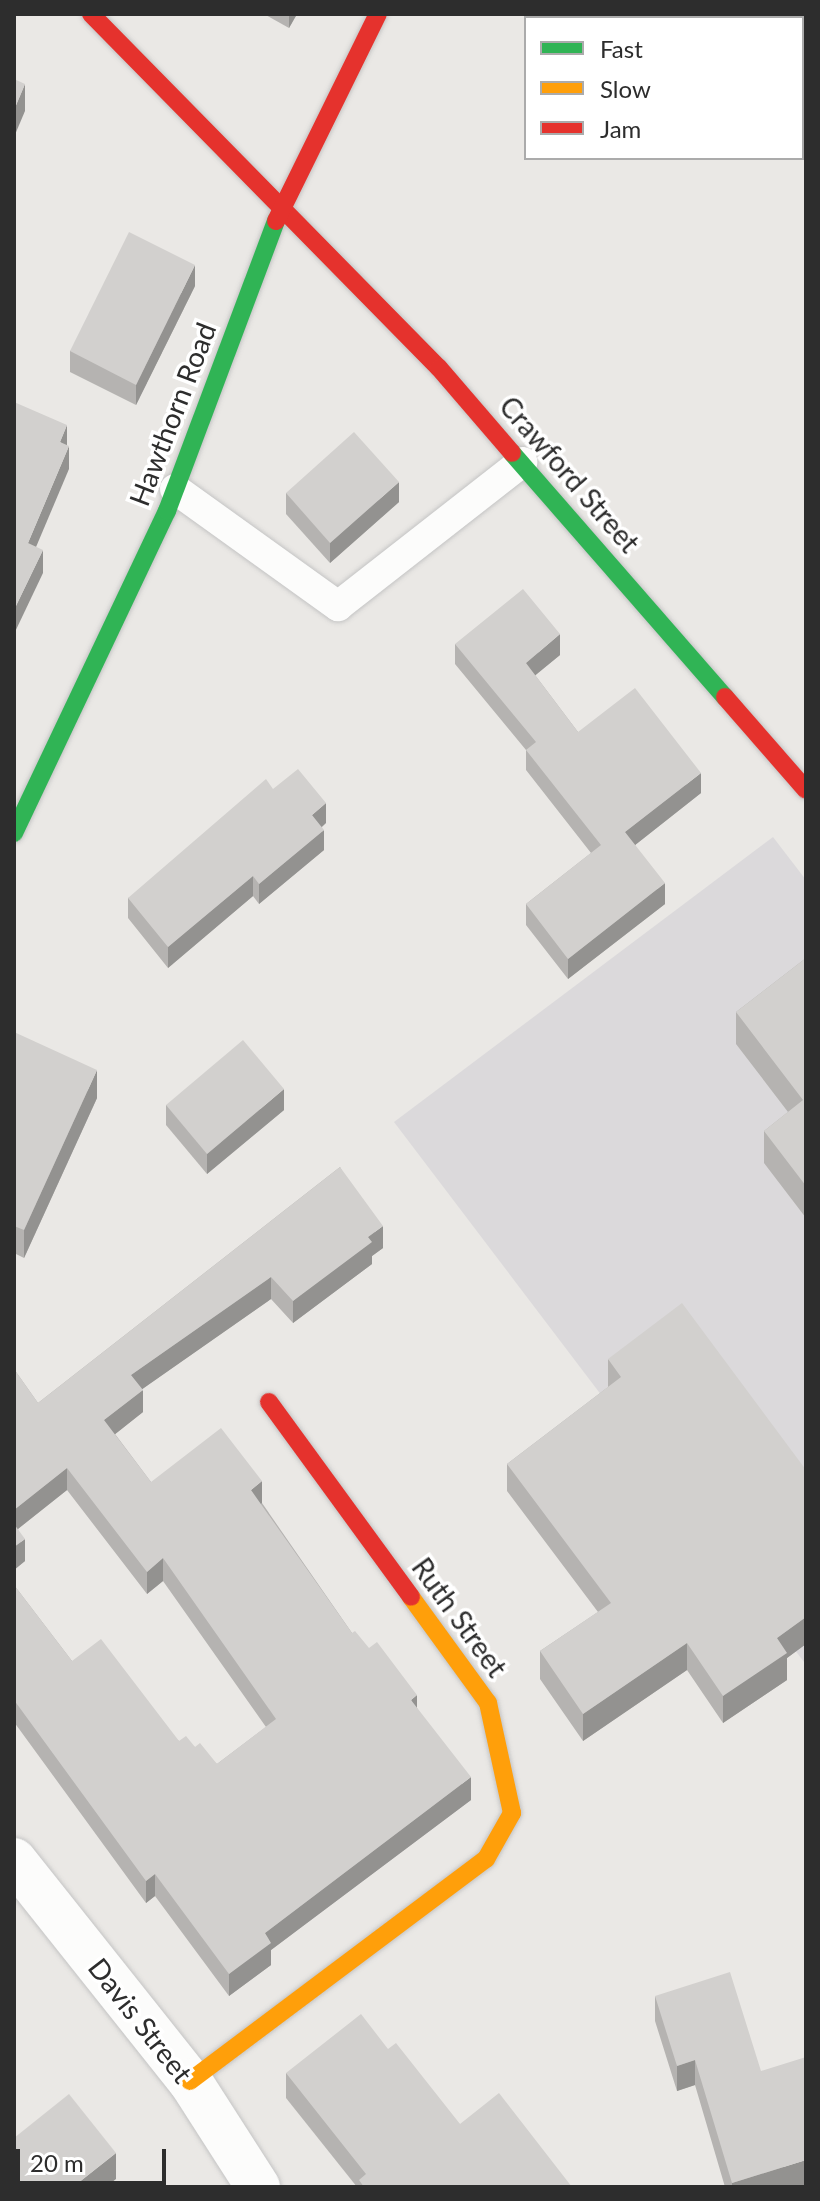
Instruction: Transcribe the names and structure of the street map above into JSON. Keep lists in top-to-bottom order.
{
  "streets": {
    "street": [
      "Hawthorn Road",
      "Crawford Street",
      "Ruth Street",
      "Davis Street"
    ]
  },
  "crossings": [
    ["Hawthorn Road", "Crawford Street"],
    ["Ruth Street", "Davis Street"]
  ],
  "legend": ["Fast", "Slow", "Jam"],
  "scale_bar": "20 m"
}
